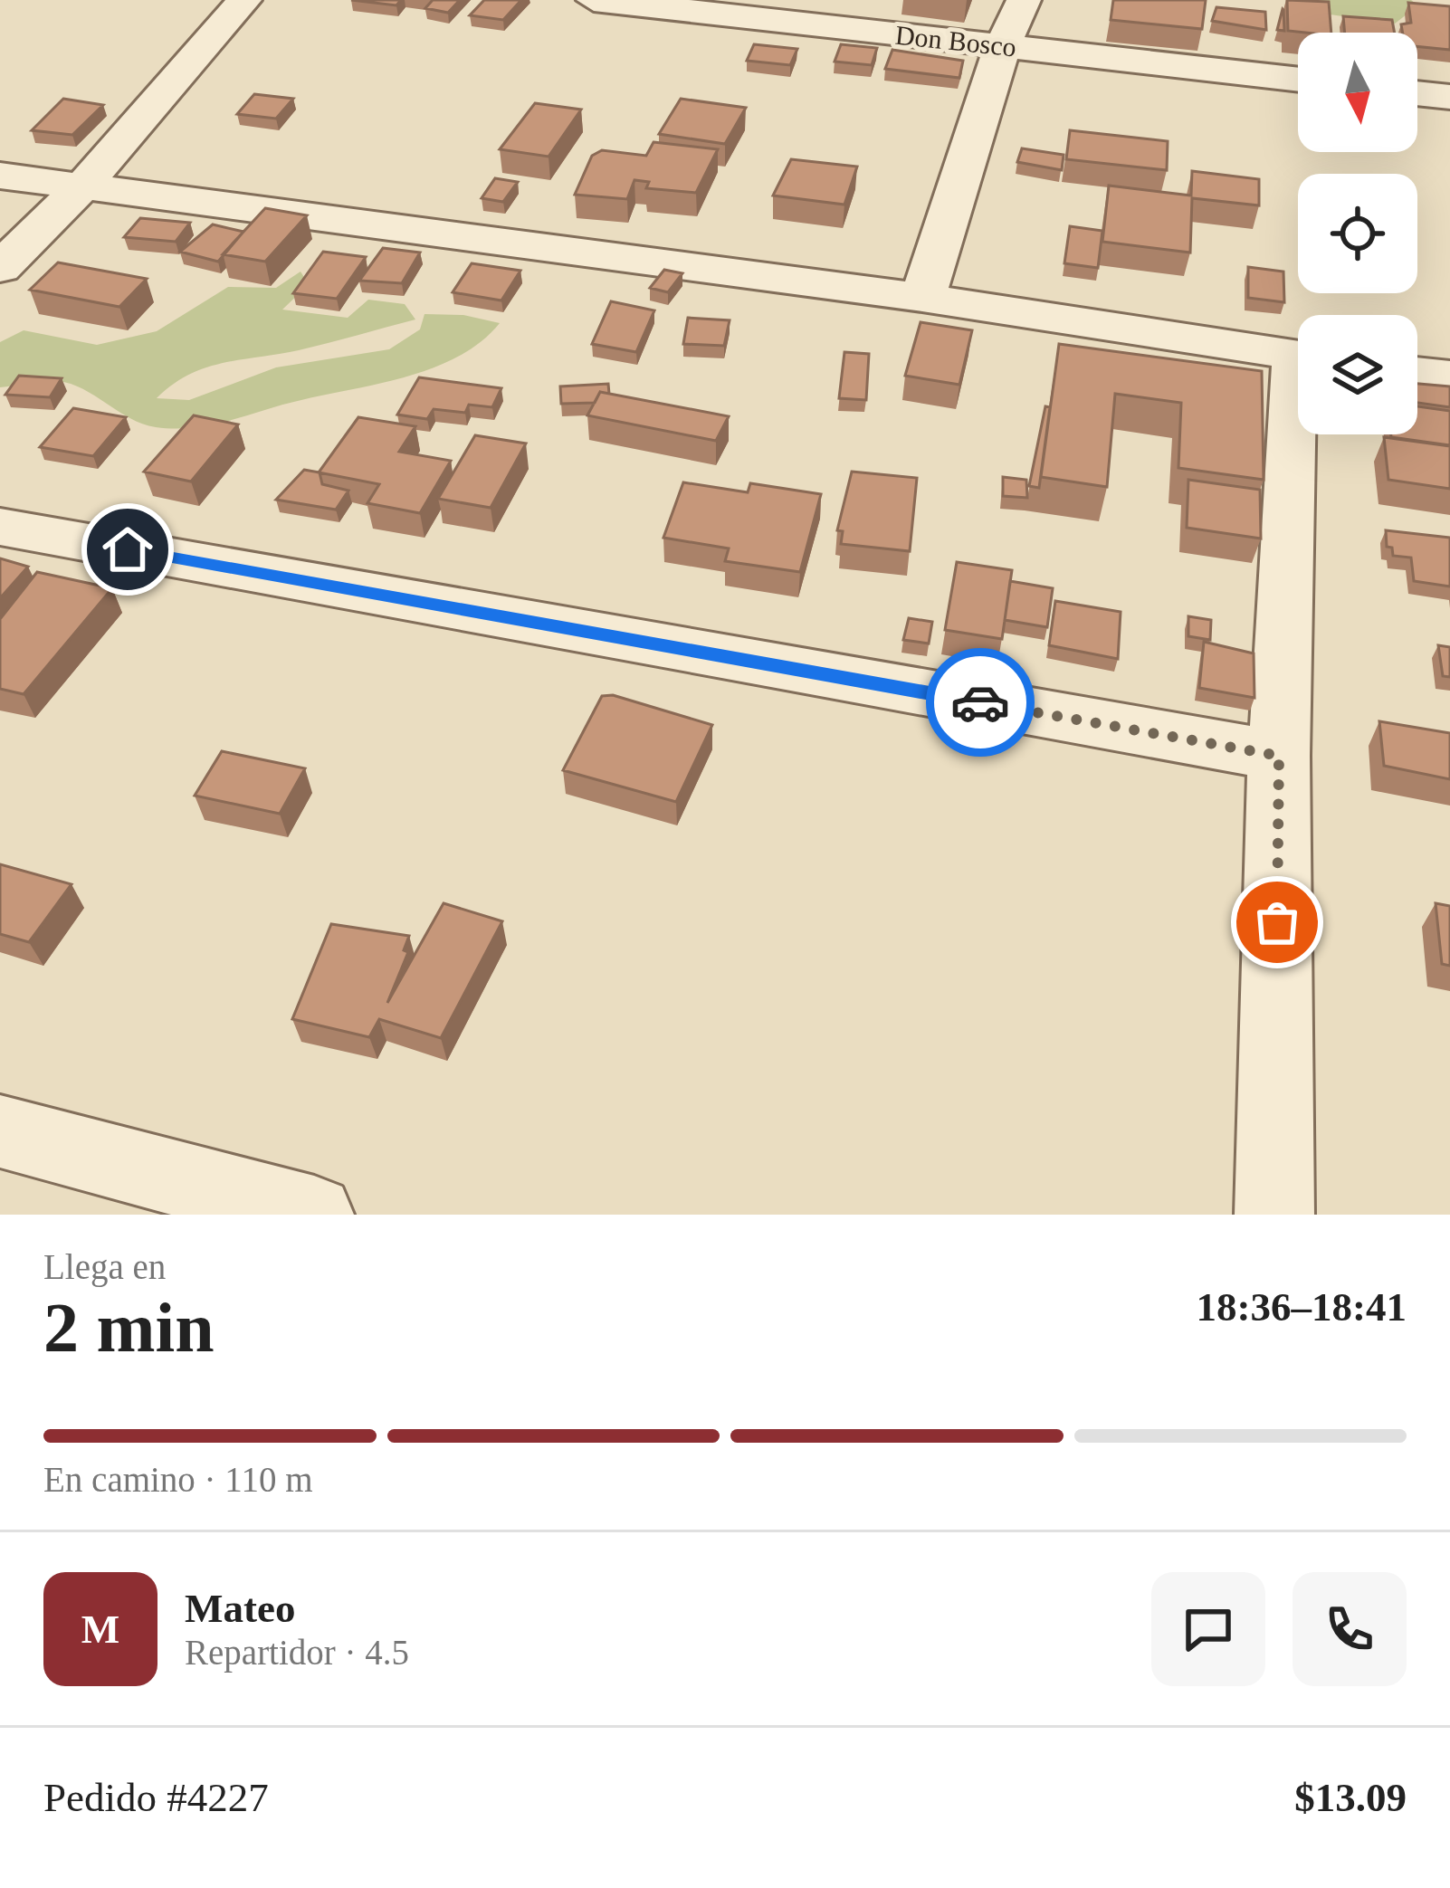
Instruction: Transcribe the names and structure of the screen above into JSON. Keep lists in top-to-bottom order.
{
  "streets": {
    "street": ["Don Bosco"]
  },
  "north": "bottom",
  "page": {
    "heading": ["2 min", "Llega en", "18:36–18:41"],
    "panel": [
      "Mateo",
      "Repartidor · 4.5",
      "Pedido #4227",
      "$13.09"
    ],
    "bar": "En camino · 110 m",
    "round": "M"
  }
}
